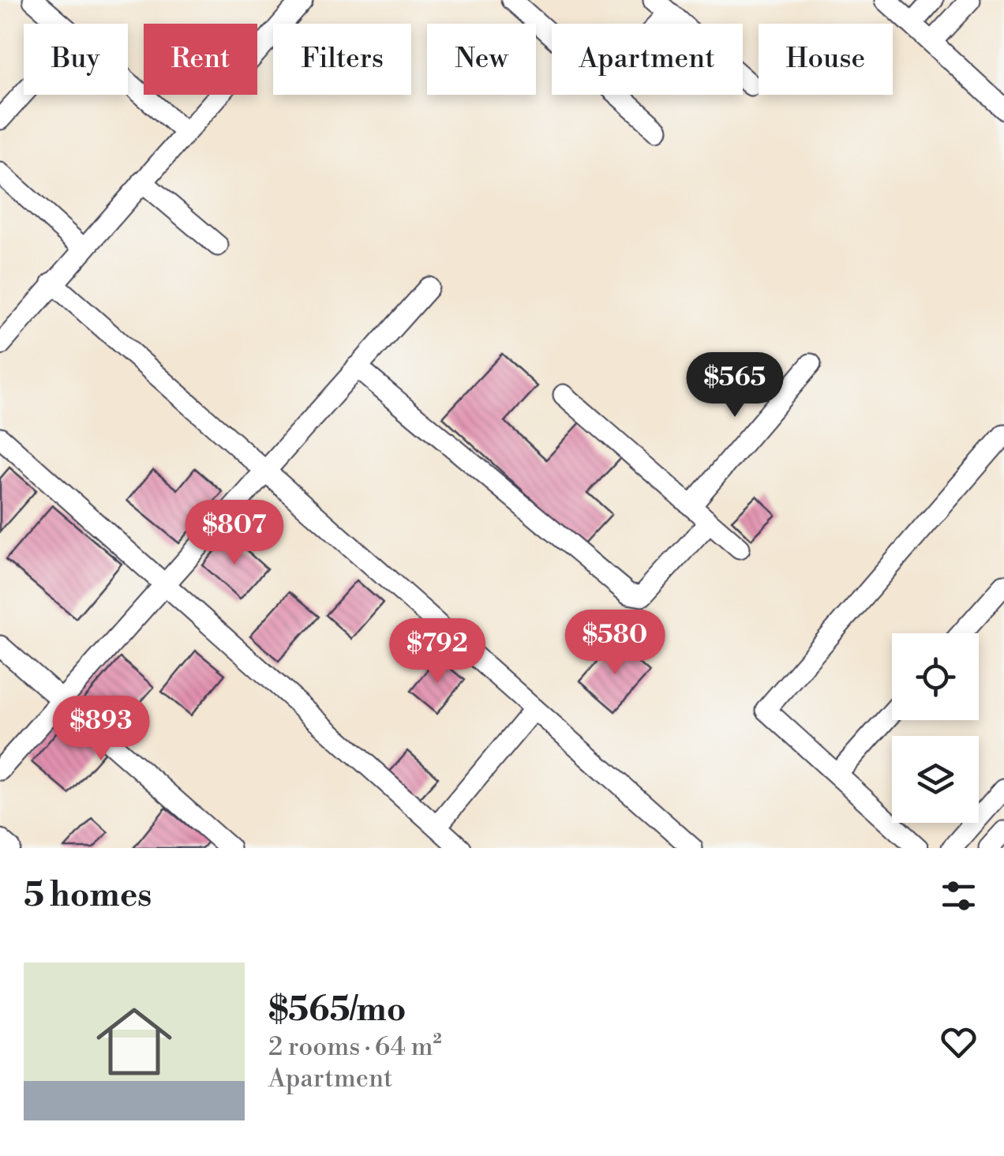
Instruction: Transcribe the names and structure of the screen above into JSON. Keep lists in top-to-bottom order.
{
  "page": {
    "chip": [
      "Buy",
      "Rent",
      "Filters",
      "New",
      "Apartment",
      "House"
    ],
    "price": [
      "$565",
      "$807",
      "$580",
      "$792",
      "$893"
    ],
    "heading": "5 homes",
    "list": [
      {
        "name": "$565/mo",
        "note": "2 rooms · 64 m² · Apartment"
      }
    ]
  }
}
